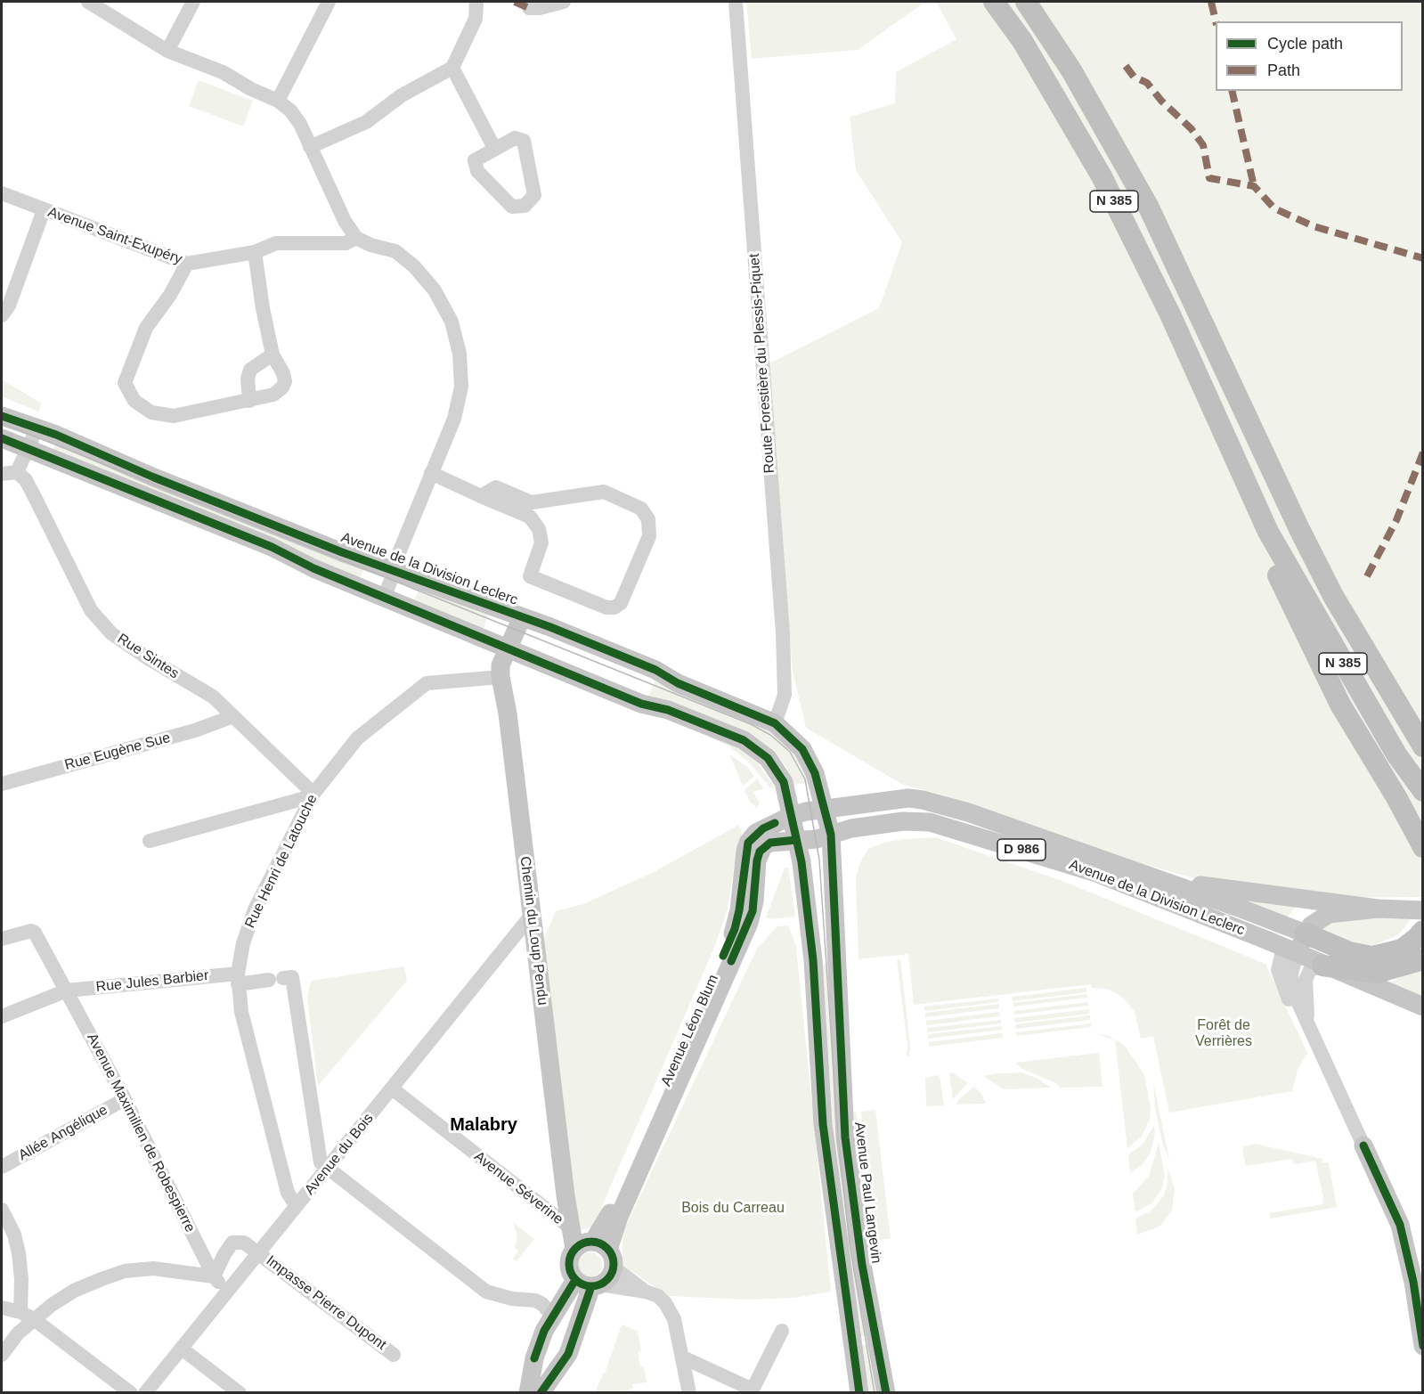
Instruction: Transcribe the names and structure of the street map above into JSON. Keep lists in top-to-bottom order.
{
  "streets": {
    "highway": ["N 385"],
    "main road": [
      "Avenue de la Division Leclerc",
      "D 986",
      "Chemin du Loup Pendu",
      "Avenue Léon Blum",
      "Avenue Paul Langevin"
    ],
    "street": [
      "Avenue Saint-Exupéry",
      "Route Forestière du Plessis-Piquet",
      "Rue Sintes",
      "Rue Eugène Sue",
      "Rue Henri de Latouche",
      "Rue Jules Barbier",
      "Allée Angélique",
      "Avenue Maximilien de Robespierre",
      "Avenue du Bois",
      "Avenue Séverine",
      "Impasse Pierre Dupont"
    ]
  },
  "crossings": [
    ["Route Forestière du Plessis-Piquet", "Avenue de la Division Leclerc"],
    ["Avenue de la Division Leclerc", "D 986"],
    ["Avenue de la Division Leclerc", "Chemin du Loup Pendu"],
    ["Avenue de la Division Leclerc", "Avenue Léon Blum"],
    ["Avenue de la Division Leclerc", "Avenue Paul Langevin"],
    ["Rue Sintes", "Rue Eugène Sue"],
    ["Rue Sintes", "Rue Henri de Latouche"],
    ["Rue Henri de Latouche", "Chemin du Loup Pendu"],
    ["Rue Henri de Latouche", "Rue Jules Barbier"],
    ["Rue Henri de Latouche", "Avenue du Bois"],
    ["Chemin du Loup Pendu", "Avenue Léon Blum"],
    ["Chemin du Loup Pendu", "Avenue du Bois"],
    ["Chemin du Loup Pendu", "Avenue Séverine"],
    ["Rue Jules Barbier", "Avenue Maximilien de Robespierre"],
    ["Rue Jules Barbier", "Avenue du Bois"],
    ["Allée Angélique", "Avenue Maximilien de Robespierre"],
    ["Avenue Maximilien de Robespierre", "Avenue du Bois"],
    ["Avenue Maximilien de Robespierre", "Impasse Pierre Dupont"],
    ["Avenue du Bois", "Avenue Séverine"],
    ["Avenue du Bois", "Impasse Pierre Dupont"]
  ],
  "districts": ["Malabry"],
  "parks": ["Forêt de Verrières", "Bois du Carreau"],
  "legend": ["Cycle path", "Path"]
}
